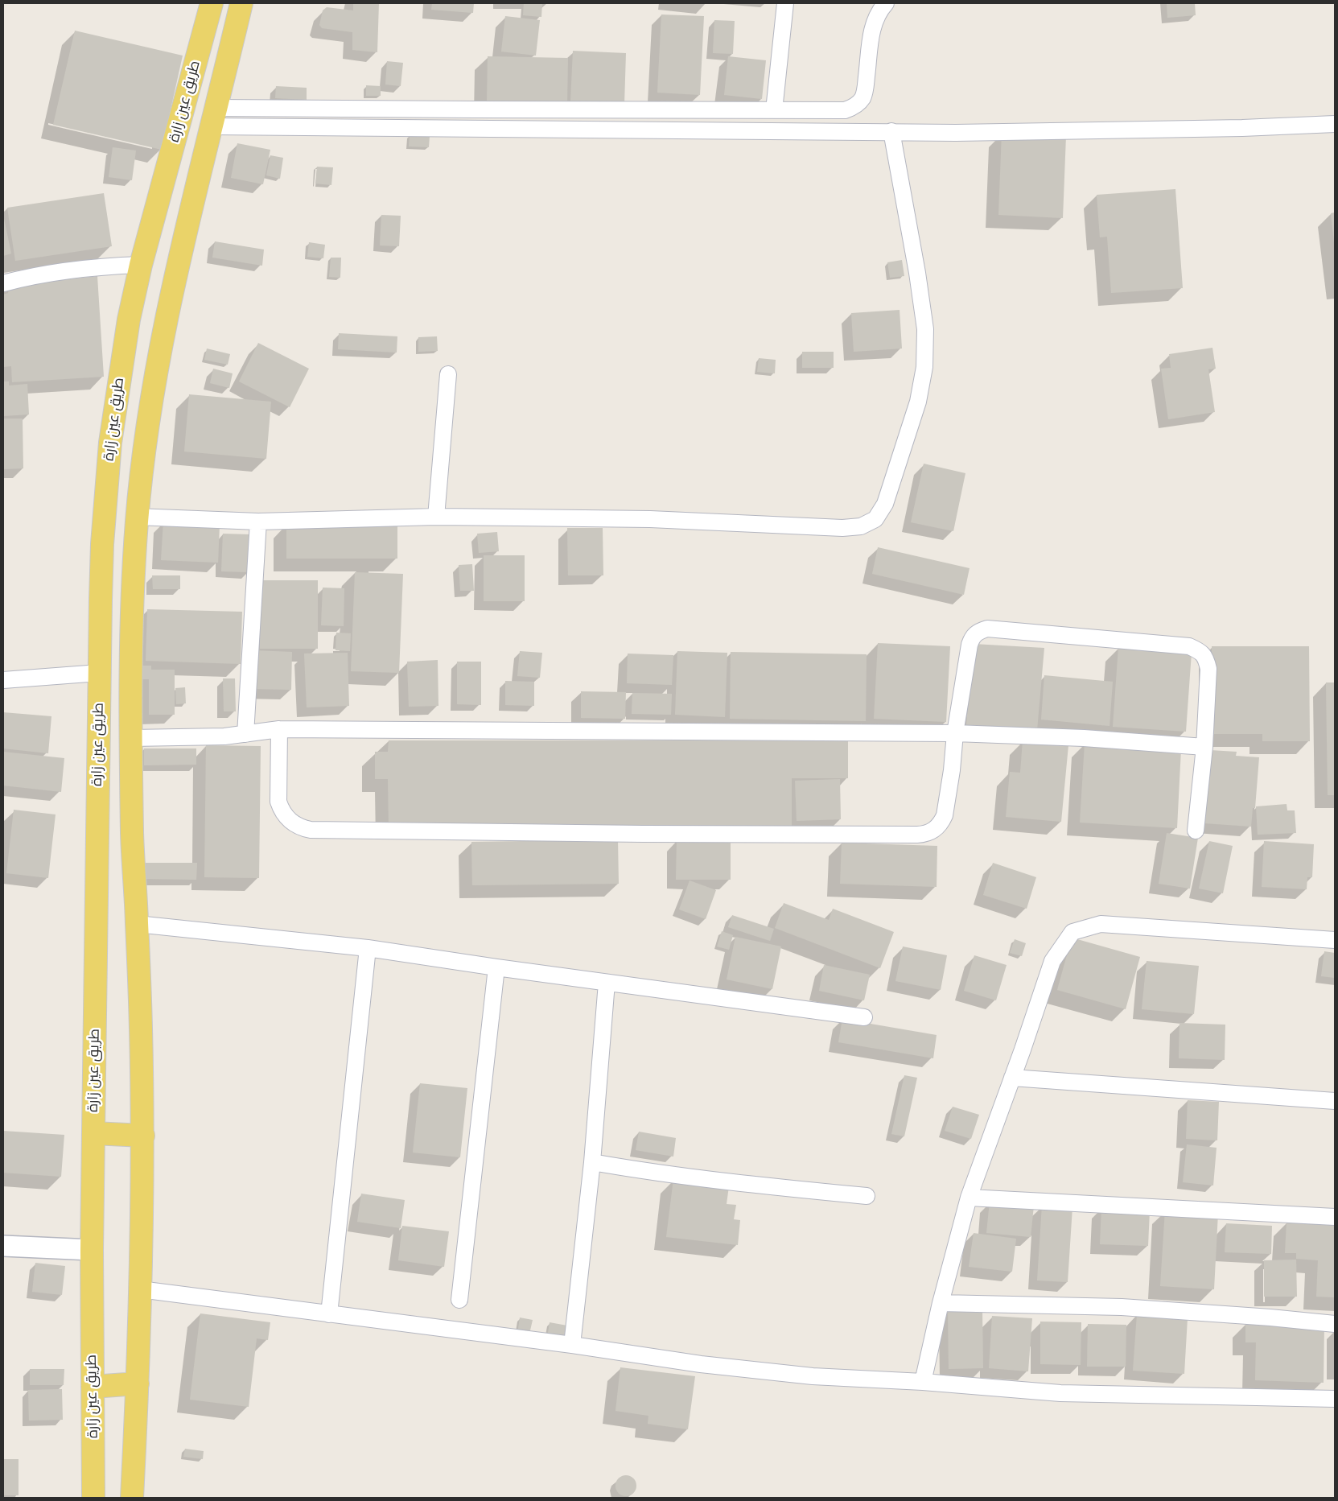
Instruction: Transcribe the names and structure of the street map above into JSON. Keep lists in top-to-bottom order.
{
  "streets": {
    "main road": ["طريق عين زارة"]
  }
}
